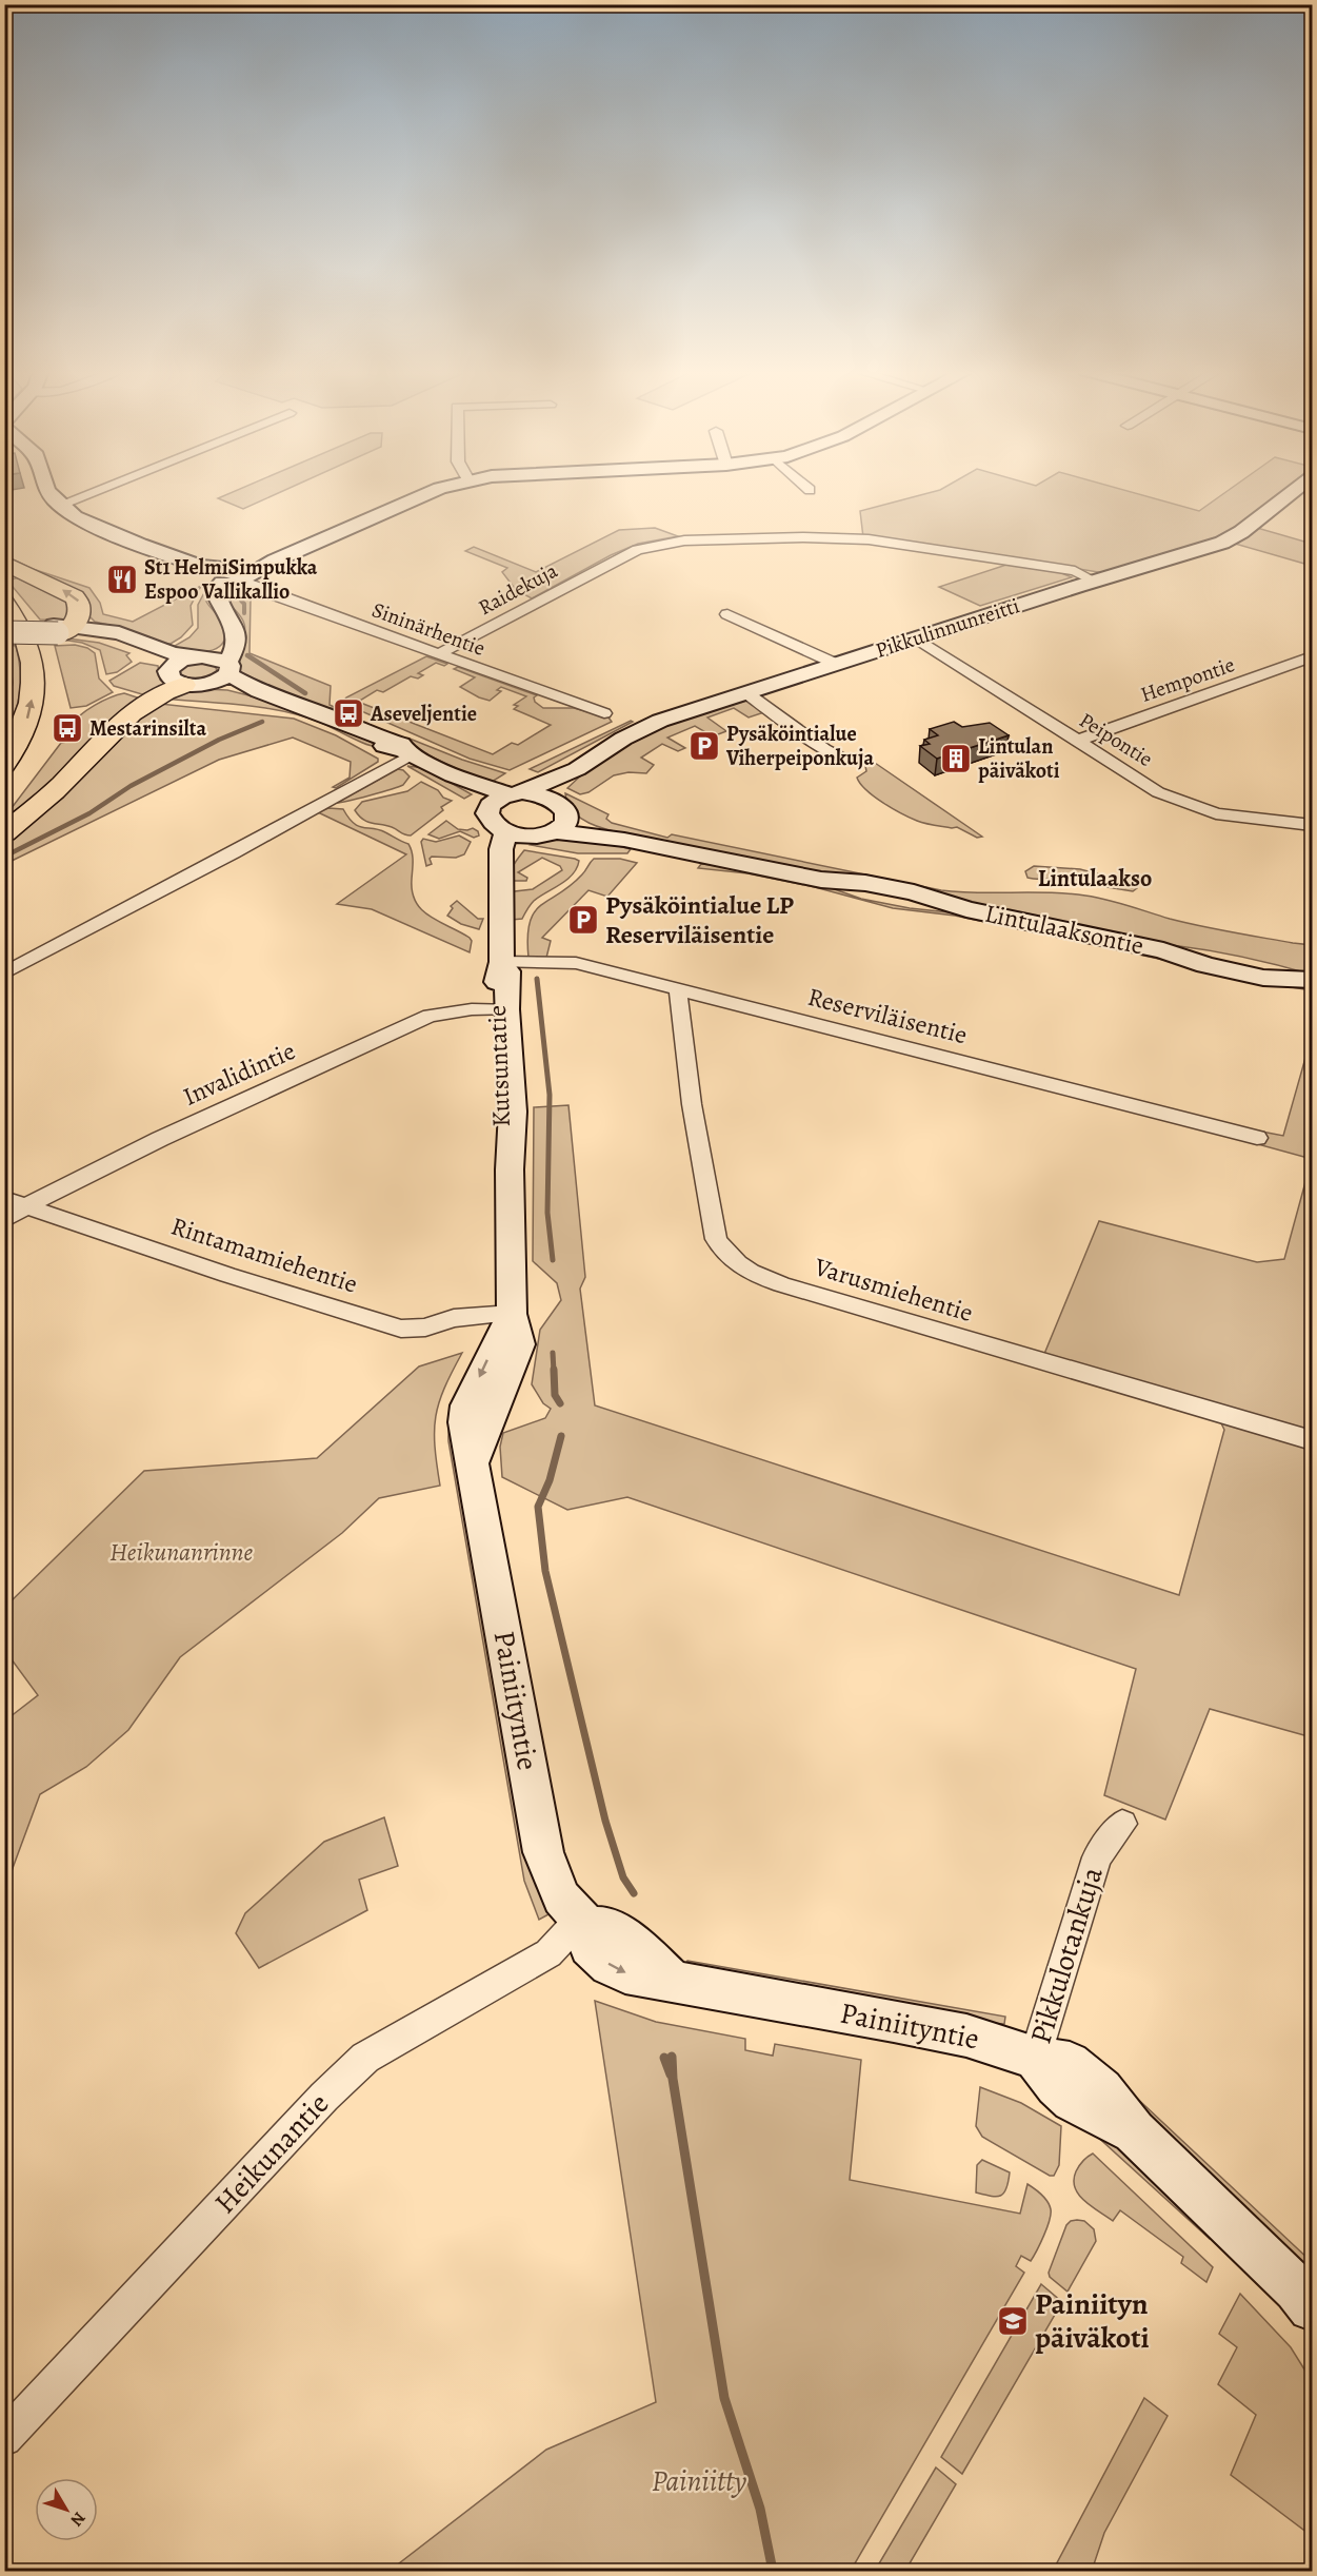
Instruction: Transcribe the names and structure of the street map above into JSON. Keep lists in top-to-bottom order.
{
  "streets": {
    "street": [
      "Raidekuja",
      "Pikkulinnunreitti",
      "Sininärhentie",
      "Hempontie",
      "Peipontie",
      "Lintulaaksontie",
      "Reserviläisentie",
      "Kutsuntatie",
      "Invalidintie",
      "Rintamamiehentie",
      "Varusmiehentie",
      "Painiityntie",
      "Pikkulotankuja",
      "Heikunantie"
    ]
  },
  "crossings": [
    ["Raidekuja", "Pikkulinnunreitti"],
    ["Raidekuja", "Sininärhentie"],
    ["Pikkulinnunreitti", "Peipontie"],
    ["Pikkulinnunreitti", "Lintulaaksontie"],
    ["Hempontie", "Peipontie"],
    ["Reserviläisentie", "Kutsuntatie"],
    ["Reserviläisentie", "Varusmiehentie"],
    ["Kutsuntatie", "Invalidintie"],
    ["Kutsuntatie", "Rintamamiehentie"],
    ["Kutsuntatie", "Painiityntie"],
    ["Invalidintie", "Rintamamiehentie"],
    ["Rintamamiehentie", "Painiityntie"],
    ["Painiityntie", "Pikkulotankuja"],
    ["Painiityntie", "Heikunantie"]
  ],
  "districts": ["Lintulaakso"],
  "parks": ["Heikunanrinne", "Painiitty"],
  "places": {
    "restaurant": ["St1 HelmiSimpukka Espoo Vallikallio"],
    "bus stop": ["Aseveljentie", "Mestarinsilta"],
    "parking": ["Pysäköintialue Viherpeiponkuja", "Pysäköintialue LP Reserviläisentie"],
    "building": ["Lintulan päiväkoti"],
    "school or university": ["Painiityn päiväkoti"]
  },
  "north": "bottom right"
}
